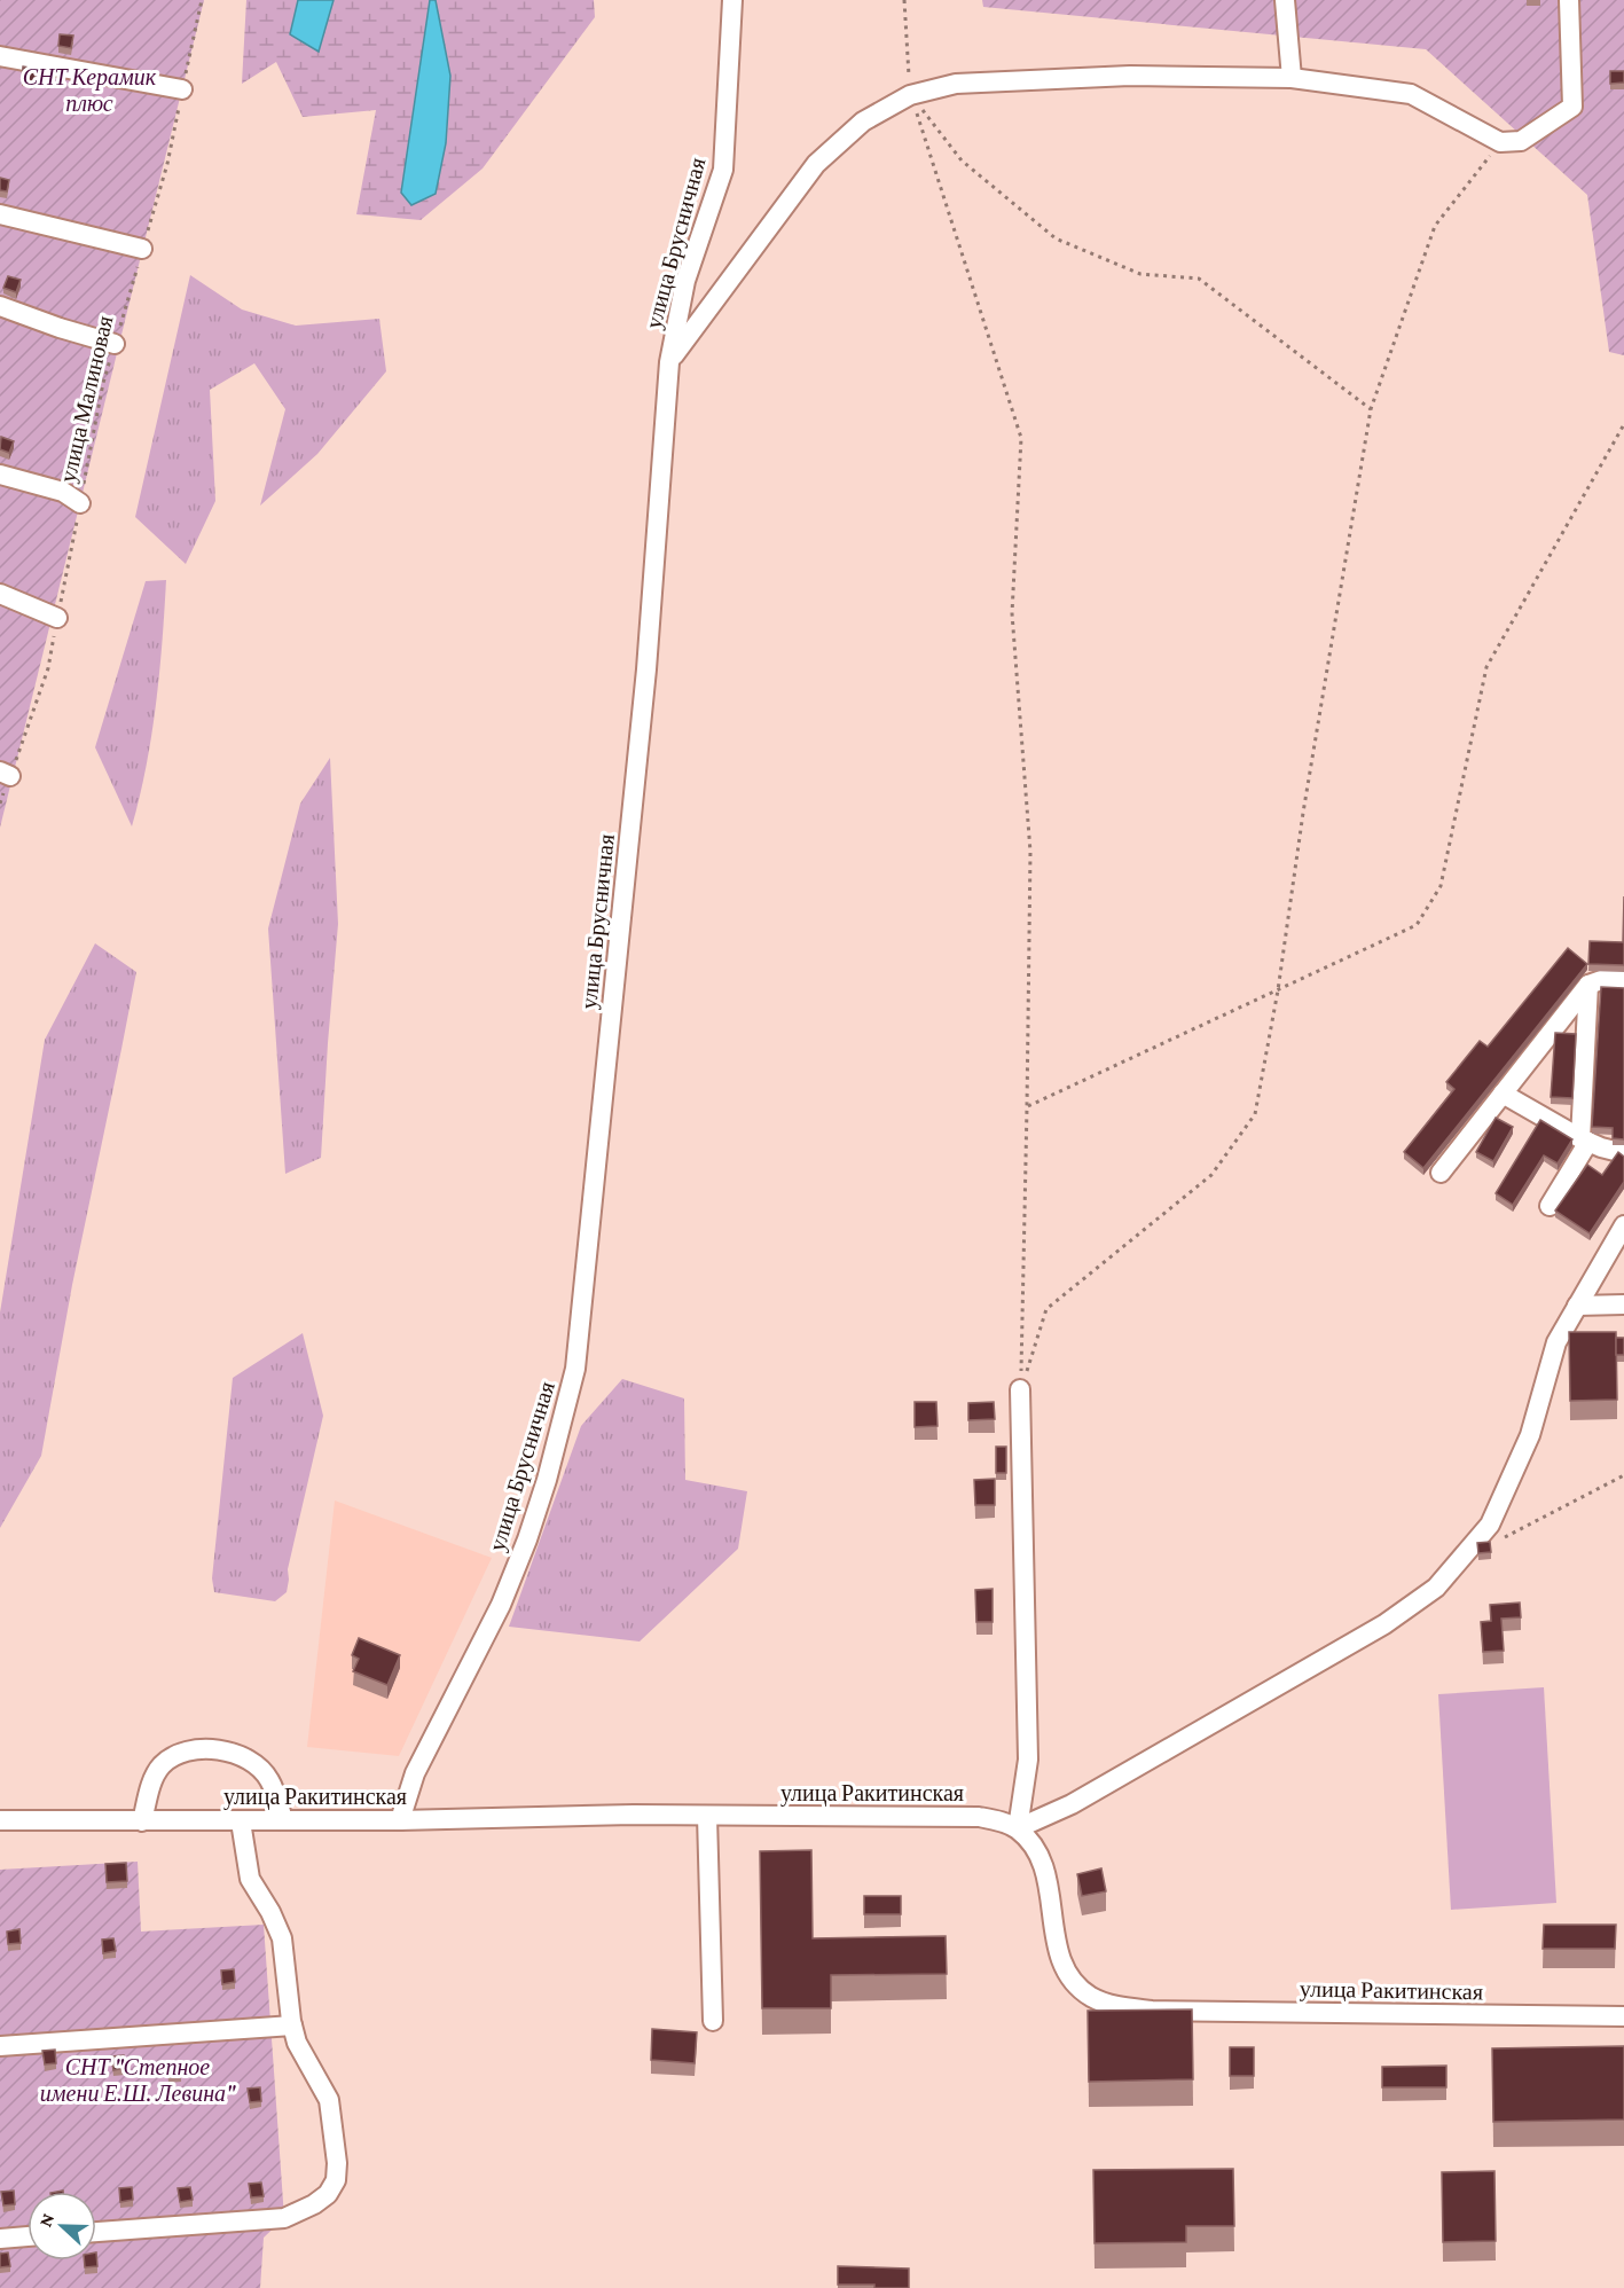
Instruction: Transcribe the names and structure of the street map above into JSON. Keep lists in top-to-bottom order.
{
  "streets": {
    "street": ["улица Брусничная", "улица Ракитинская"],
    "path": ["улица Малиновая"]
  },
  "crossings": [
    ["улица Брусничная", "улица Ракитинская"]
  ],
  "parks": ["СНТ Керамик плюс", "СНТ \"Степное имени Е.Ш. Левина\""],
  "north": "left"
}
